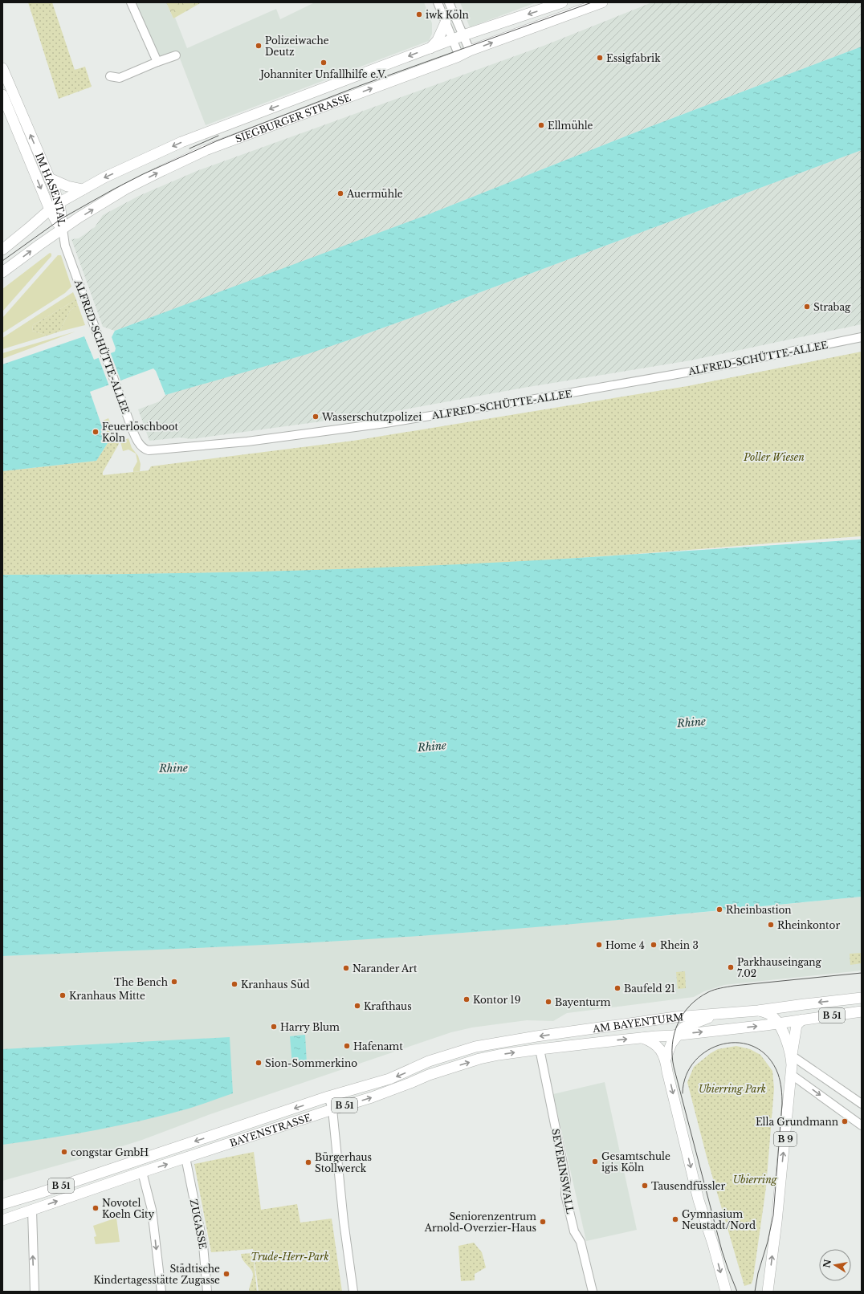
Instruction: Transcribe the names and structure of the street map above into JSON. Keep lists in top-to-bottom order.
{
  "streets": {
    "main road": [
      "SIEGBURGER STRASSE",
      "IM HASENTAL",
      "B 51",
      "AM BAYENTURM",
      "BAYENSTRASSE",
      "B 9"
    ],
    "street": ["ALFRED-SCHÜTTE-ALLEE", "SEVERINSWALL", "ZUGASSE"]
  },
  "crossings": [
    ["SIEGBURGER STRASSE", "IM HASENTAL"],
    ["SIEGBURGER STRASSE", "ALFRED-SCHÜTTE-ALLEE"],
    ["IM HASENTAL", "ALFRED-SCHÜTTE-ALLEE"],
    ["B 51", "AM BAYENTURM"],
    ["B 51", "B 9"],
    ["AM BAYENTURM", "BAYENSTRASSE"],
    ["AM BAYENTURM", "B 9"],
    ["AM BAYENTURM", "SEVERINSWALL"],
    ["BAYENSTRASSE", "SEVERINSWALL"],
    ["BAYENSTRASSE", "ZUGASSE"]
  ],
  "water": ["Rhine"],
  "parks": [
    "Poller Wiesen",
    "Ubierring Park",
    "Ubierring",
    "Trude-Herr-Park"
  ],
  "places": [
    "iwk Köln",
    "Polizeiwache Deutz",
    "Essigfabrik",
    "Johanniter Unfallhilfe e.V.",
    "Ellmühle",
    "Auermühle",
    "Strabag",
    "Wasserschutzpolizei",
    "Feuerlöschboot Köln",
    "Rheinbastion",
    "Rheinkontor",
    "Home 4",
    "Rhein 3",
    "Parkhauseingang 7.02",
    "Narander Art",
    "The Bench",
    "Kranhaus Süd",
    "Baufeld 21",
    "Kranhaus Mitte",
    "Kontor 19",
    "Bayenturm",
    "Krafthaus",
    "Harry Blum",
    "Hafenamt",
    "Sion-Sommerkino",
    "Ella Grundmann",
    "congstar GmbH",
    "Gesamtschule igis Köln",
    "Bürgerhaus Stollwerck",
    "Tausendfüssler",
    "Novotel Koeln City",
    "Gymnasium Neustadt/Nord",
    "Seniorenzentrum Arnold-Overzier-Haus",
    "Städtische Kindertagesstätte Zugasse"
  ],
  "north": "left"
}
